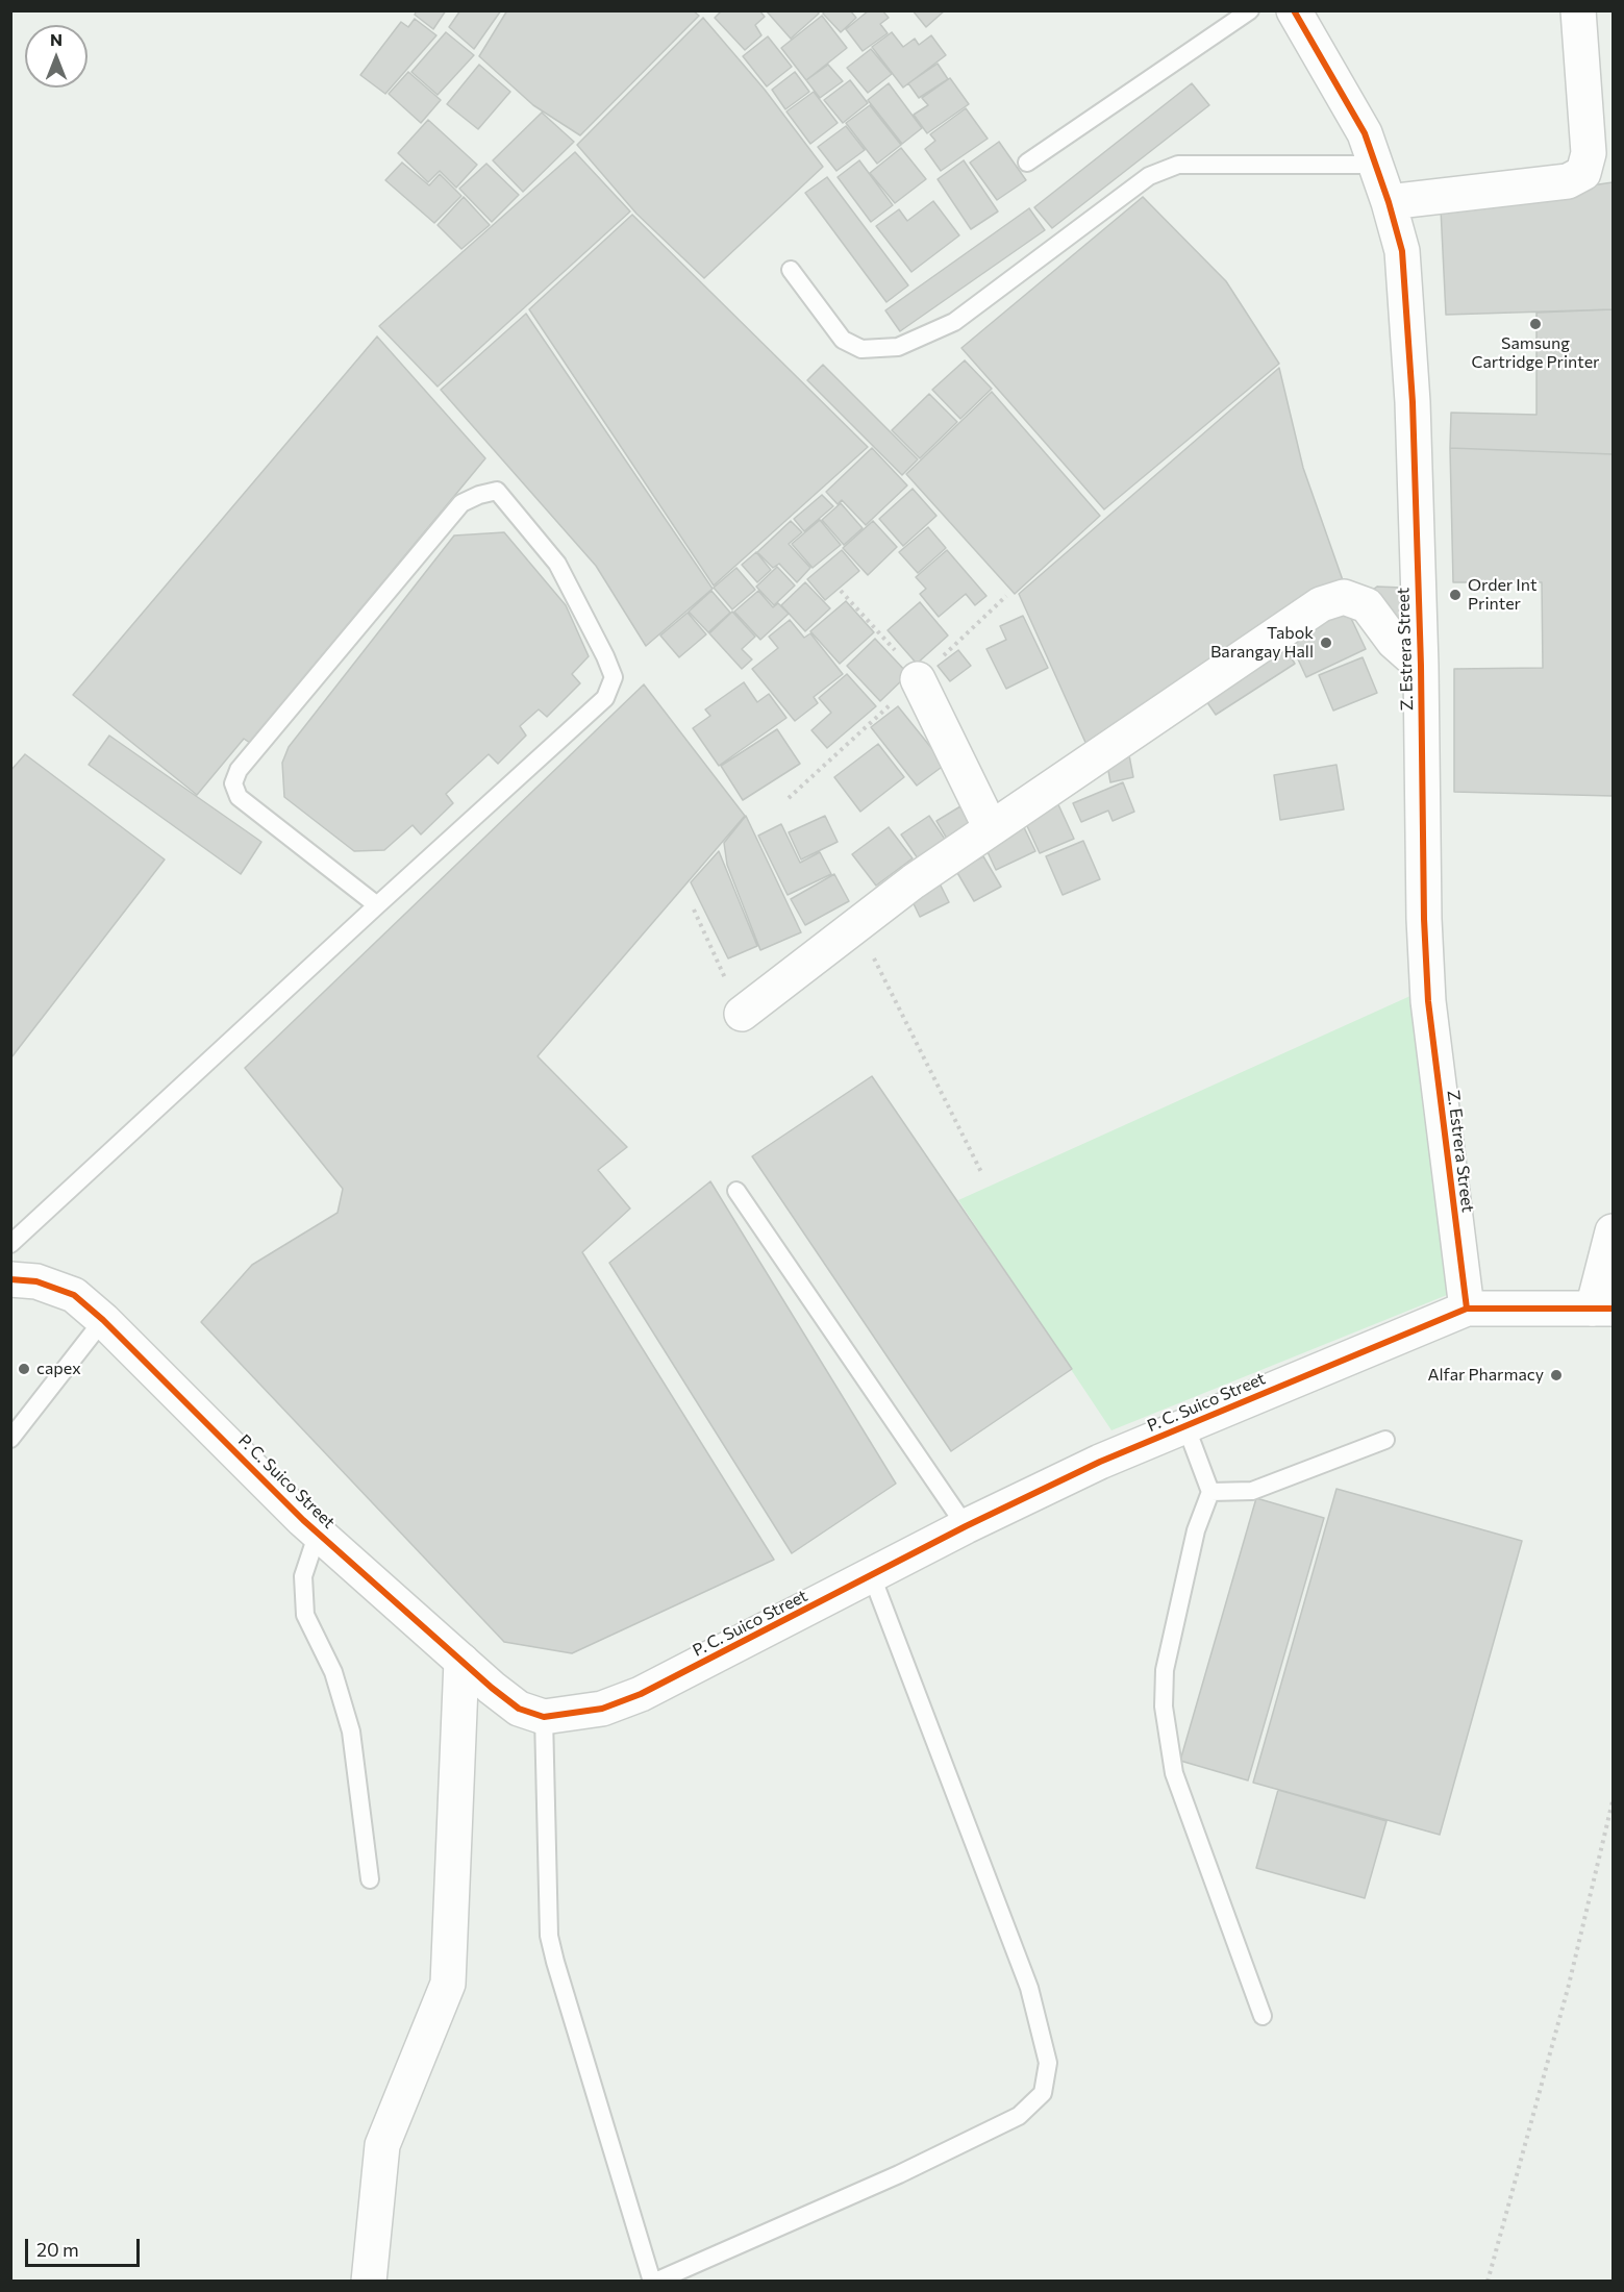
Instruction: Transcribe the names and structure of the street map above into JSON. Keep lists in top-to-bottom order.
{
  "streets": {
    "street": ["Z. Estrera Street", "P. C. Suico Street"]
  },
  "crossings": [
    ["Z. Estrera Street", "P. C. Suico Street"]
  ],
  "places": [
    "Samsung Cartridge Printer",
    "Order Int Printer",
    "Tabok Barangay Hall",
    "capex",
    "Alfar Pharmacy"
  ],
  "scale_bar": "20 m",
  "north": "top"
}
